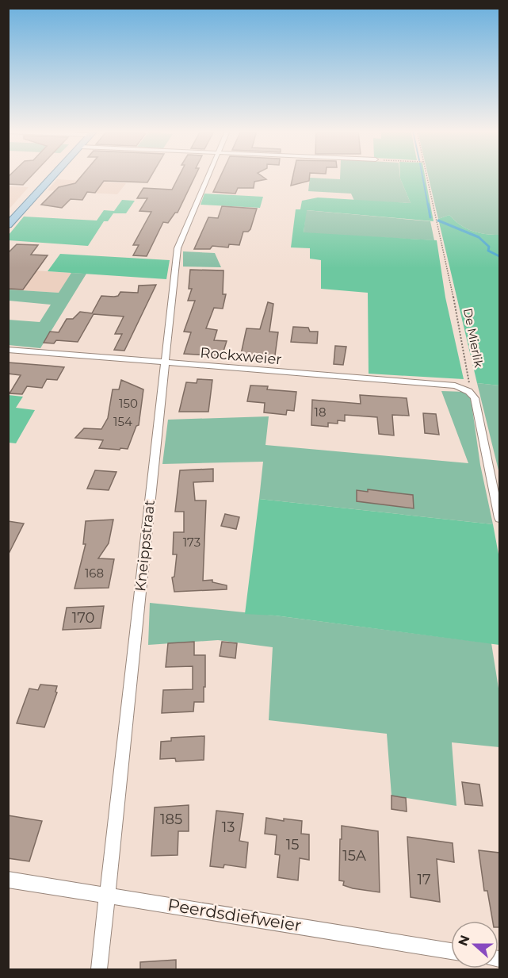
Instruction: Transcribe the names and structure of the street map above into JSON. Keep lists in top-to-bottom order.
{
  "streets": {
    "street": ["Rockxweier", "Kneippstraat", "Peerdsdiefweier"],
    "path": ["De Mierlik"]
  },
  "crossings": [
    ["De Mierlik", "Rockxweier"],
    ["Rockxweier", "Kneippstraat"],
    ["Kneippstraat", "Peerdsdiefweier"]
  ],
  "house_numbers": [
    "150",
    "18",
    "154",
    "173",
    "168",
    "170",
    "185",
    "13",
    "15",
    "15A",
    "17"
  ],
  "north": "left"
}
